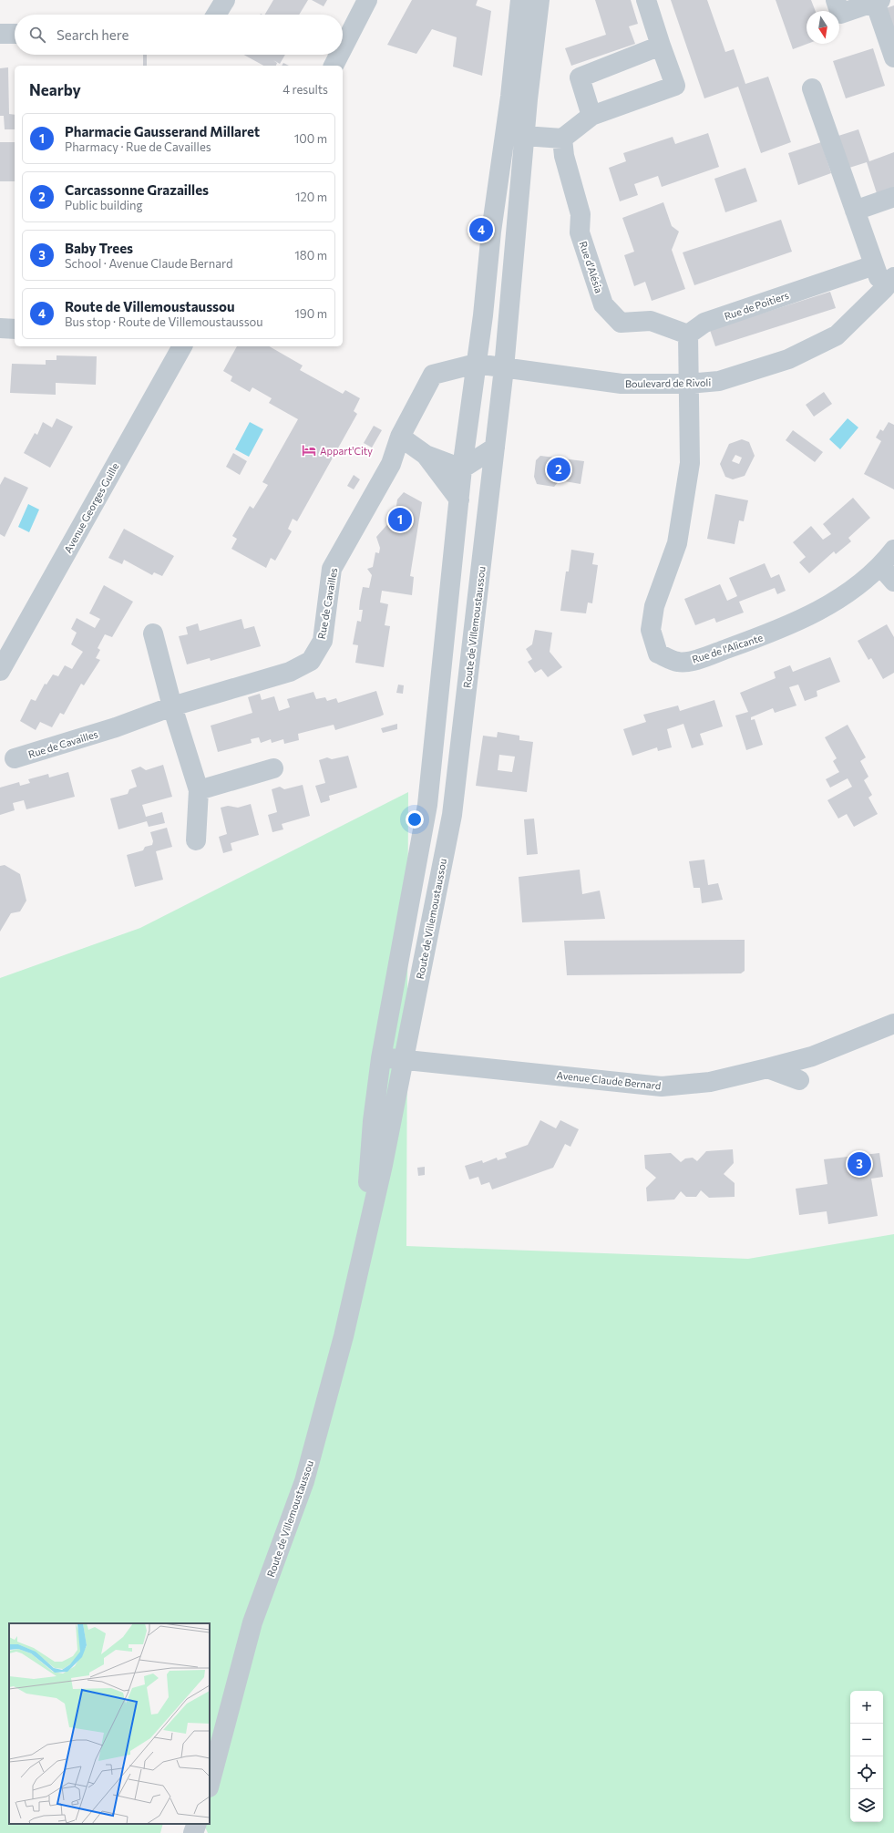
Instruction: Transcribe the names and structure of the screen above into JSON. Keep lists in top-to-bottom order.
{
  "streets": {
    "street": [
      "Rue d'Alésia",
      "Rue de Poitiers",
      "Boulevard de Rivoli",
      "Avenue Georges Guille",
      "Rue de Cavailles",
      "Route de Villemoustaussou",
      "Rue de l'Alicante",
      "Avenue Claude Bernard"
    ]
  },
  "crossings": [
    ["Rue d'Alésia", "Rue de Poitiers"],
    ["Boulevard de Rivoli", "Rue de Cavailles"],
    ["Boulevard de Rivoli", "Route de Villemoustaussou"],
    ["Boulevard de Rivoli", "Rue de l'Alicante"],
    ["Rue de Cavailles", "Route de Villemoustaussou"],
    ["Route de Villemoustaussou", "Avenue Claude Bernard"]
  ],
  "places": {
    "hotel": ["Appart'City"]
  },
  "north": "bottom",
  "page": {
    "search": "Search here",
    "heading": ["Nearby", "4 results"],
    "list": [
      {
        "mark": "1",
        "name": "Pharmacie Gausserand Millaret",
        "note": "Pharmacy · Rue de Cavailles",
        "value": "100 m"
      },
      {
        "mark": "2",
        "name": "Carcassonne Grazailles",
        "note": "Public building",
        "value": "120 m"
      },
      {
        "mark": "3",
        "name": "Baby Trees",
        "note": "School · Avenue Claude Bernard",
        "value": "180 m"
      },
      {
        "mark": "4",
        "name": "Route de Villemoustaussou",
        "note": "Bus stop · Route de Villemoustaussou",
        "value": "190 m"
      }
    ],
    "pins": [
      "4",
      "2",
      "1",
      "3"
    ],
    "map_buttons": ["+", "−"]
  }
}
